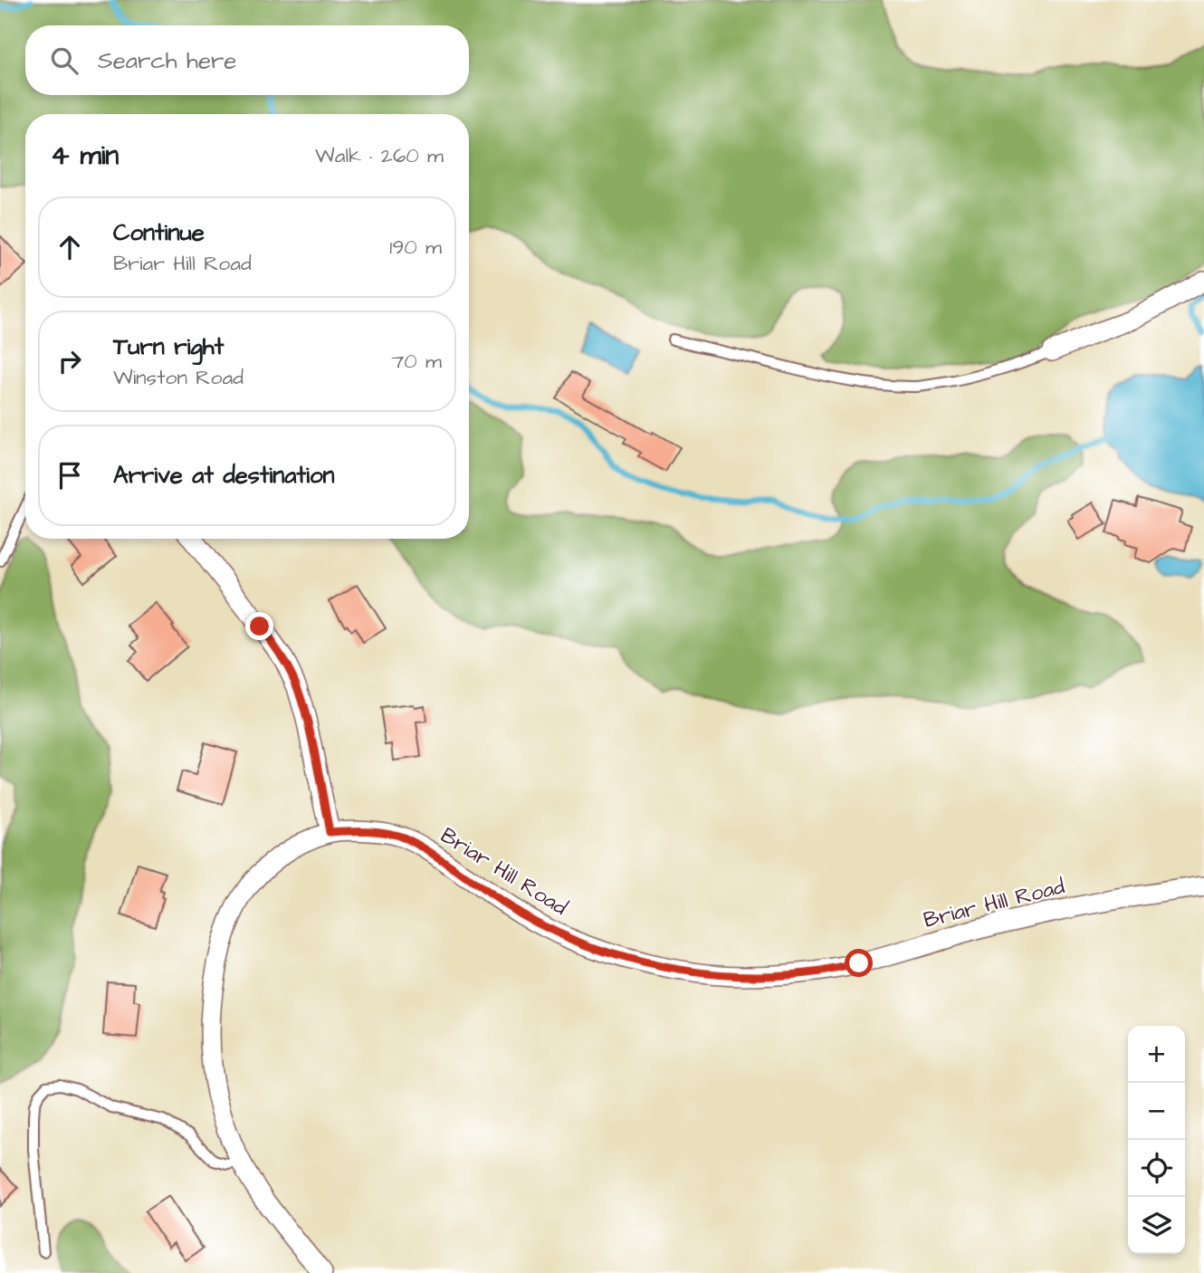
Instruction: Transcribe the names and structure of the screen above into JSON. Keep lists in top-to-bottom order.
{
  "streets": {
    "street": ["Briar Hill Road"]
  },
  "page": {
    "search": "Search here",
    "heading": ["4 min", "Walk · 260 m"],
    "list": [
      ["Continue", "Briar Hill Road", "190 m"],
      ["Turn right", "Winston Road", "70 m"],
      "Arrive at destination"
    ],
    "map_buttons": ["+", "−"]
  }
}
